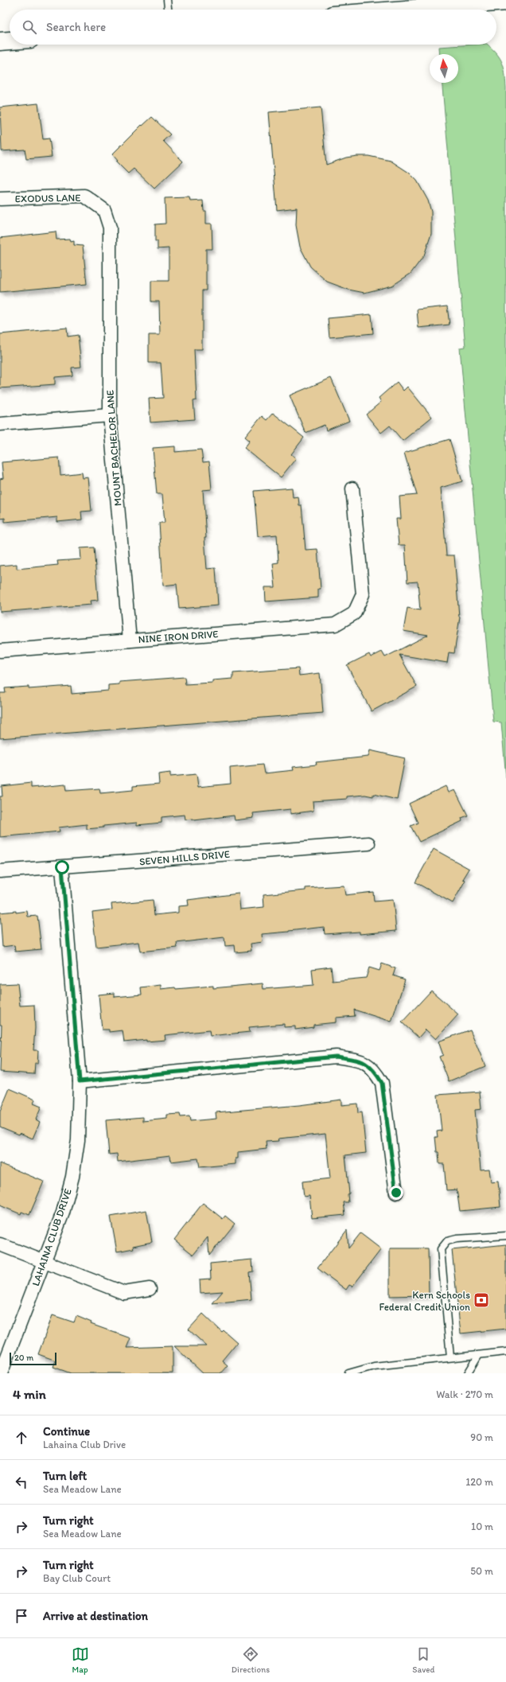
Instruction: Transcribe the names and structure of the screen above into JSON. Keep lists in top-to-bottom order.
{
  "streets": {
    "street": [
      "EXODUS LANE",
      "MOUNT BACHELOR LANE",
      "NINE IRON DRIVE",
      "SEVEN HILLS DRIVE",
      "LAHAINA CLUB DRIVE"
    ]
  },
  "crossings": [
    ["EXODUS LANE", "MOUNT BACHELOR LANE"],
    ["MOUNT BACHELOR LANE", "NINE IRON DRIVE"],
    ["SEVEN HILLS DRIVE", "LAHAINA CLUB DRIVE"]
  ],
  "places": {
    "bank": ["Kern Schools Federal Credit Union"]
  },
  "scale_bar": "20 m",
  "north": "top",
  "page": {
    "search": "Search here",
    "scale": "20 m",
    "heading": ["4 min", "Walk · 270 m"],
    "list": [
      ["Continue", "Lahaina Club Drive", "90 m"],
      ["Turn left", "Sea Meadow Lane", "120 m"],
      ["Turn right", "Sea Meadow Lane", "10 m"],
      ["Turn right", "Bay Club Court", "50 m"],
      "Arrive at destination"
    ],
    "nav": ["Map", "Directions", "Saved"]
  }
}
